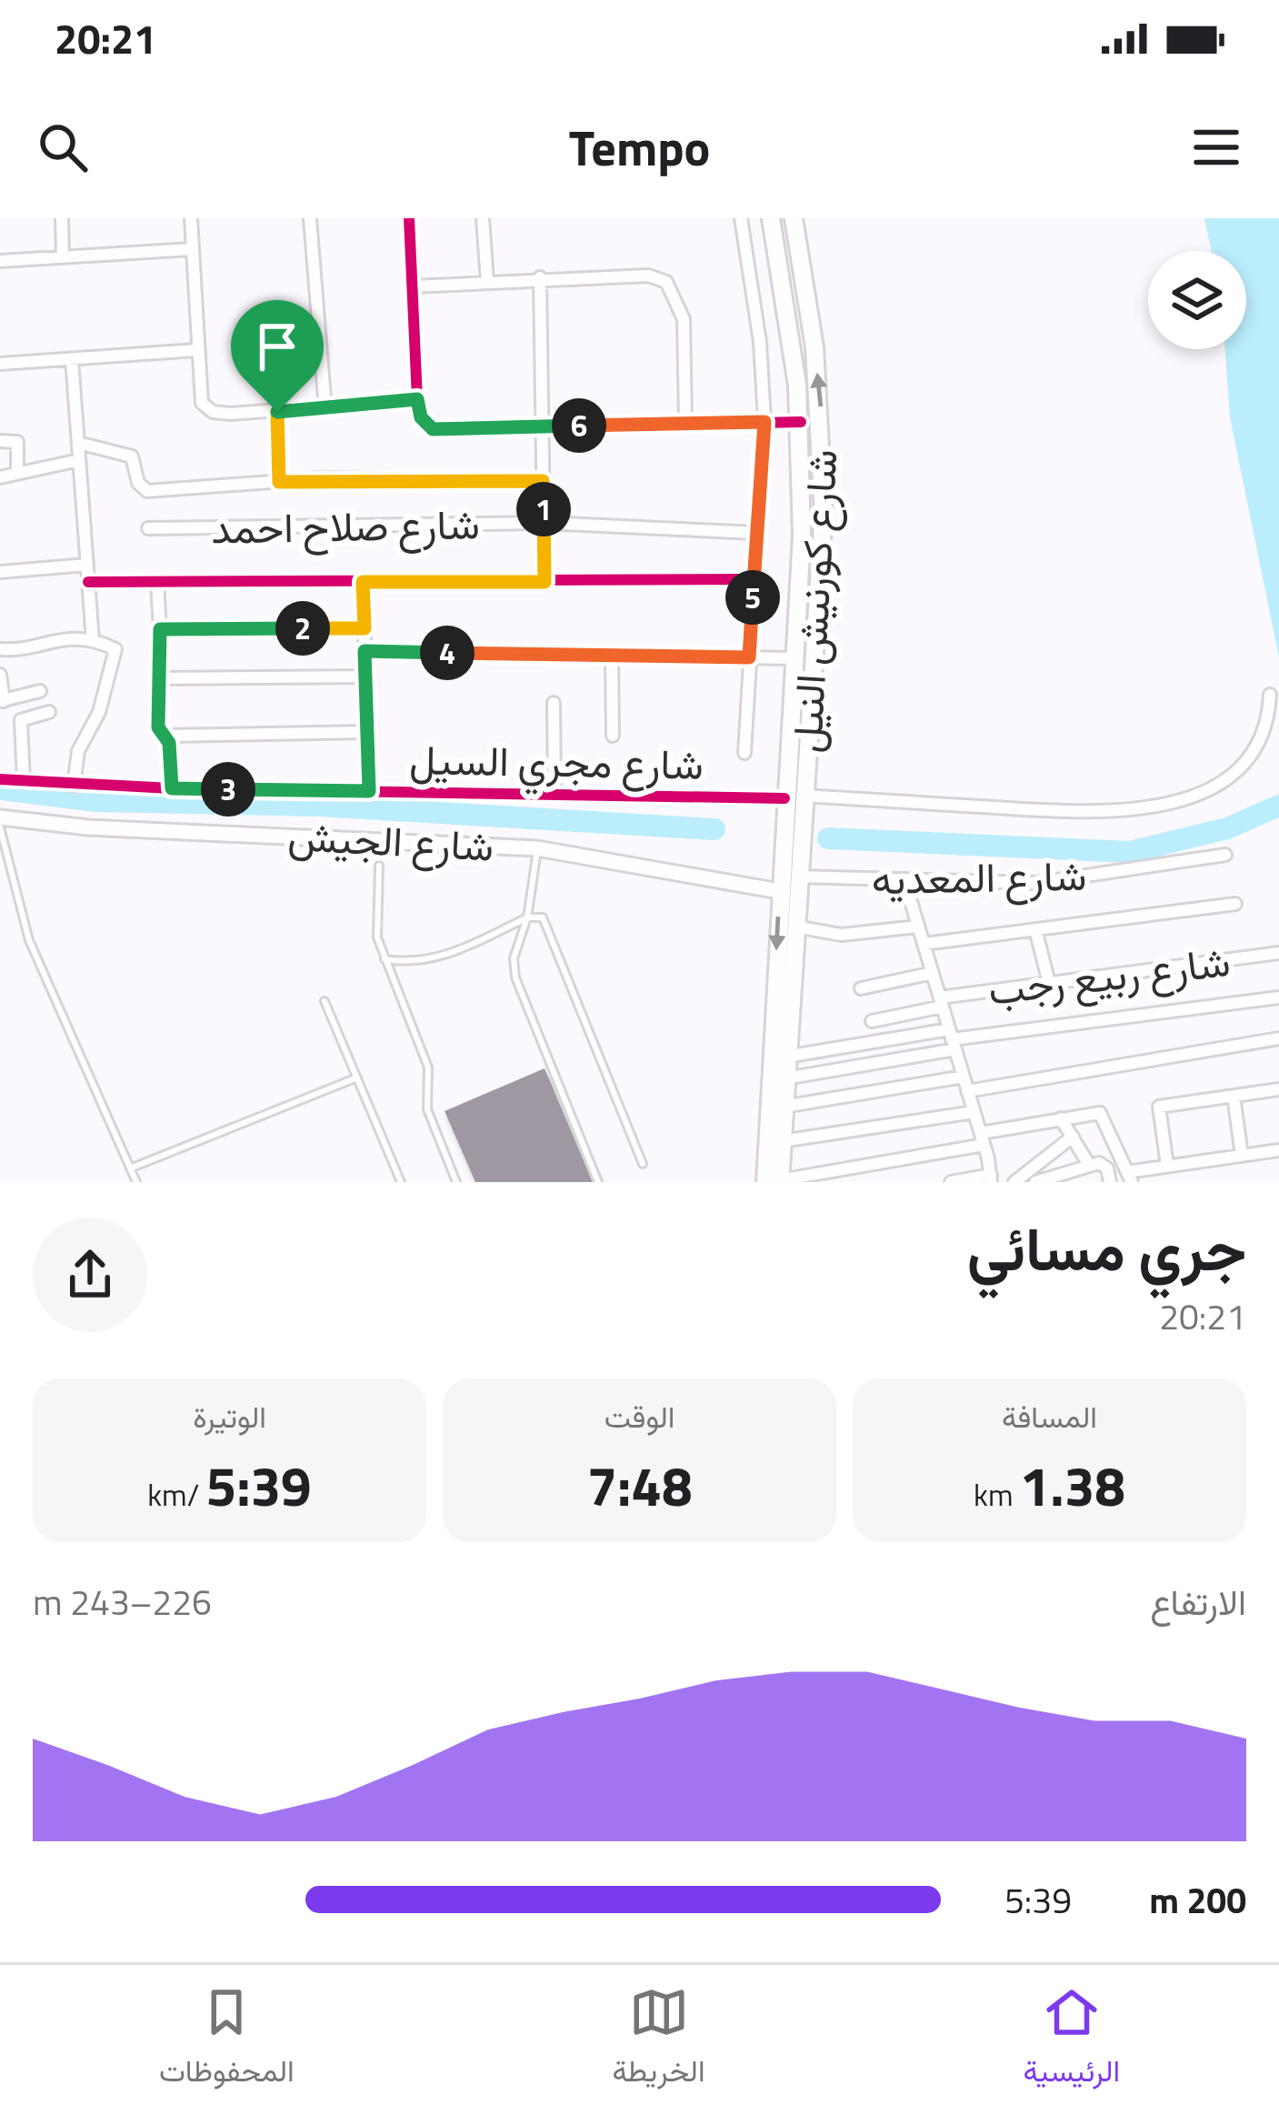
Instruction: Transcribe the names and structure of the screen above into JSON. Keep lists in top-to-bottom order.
{
  "streets": {
    "highway": ["شارع كورنيش النيل"],
    "street": [
      "شارع صلاح احمد",
      "شارع مجري السيل",
      "شارع الجيش",
      "شارع المعديه",
      "شارع ربيع رجب"
    ]
  },
  "crossings": [
    ["شارع كورنيش النيل", "شارع مجري السيل"],
    ["شارع كورنيش النيل", "شارع الجيش"],
    ["شارع كورنيش النيل", "شارع المعديه"]
  ],
  "page": {
    "status": "20:21",
    "header": "Tempo",
    "pins": [
      "6",
      "1",
      "5",
      "2",
      "4",
      "3"
    ],
    "heading": ["جري مسائي", "20:21"],
    "stats": [
      ["المسافة", "1.38 km"],
      ["الوقت", "7:48"],
      ["الوتيرة", "5:39 /km"]
    ],
    "chart": ["الارتفاع", "226–243 m"],
    "list": [
      {
        "name": "200 m",
        "note": "5:39"
      }
    ],
    "tabs": ["الرئيسية", "الخريطة", "المحفوظات"]
  }
}
